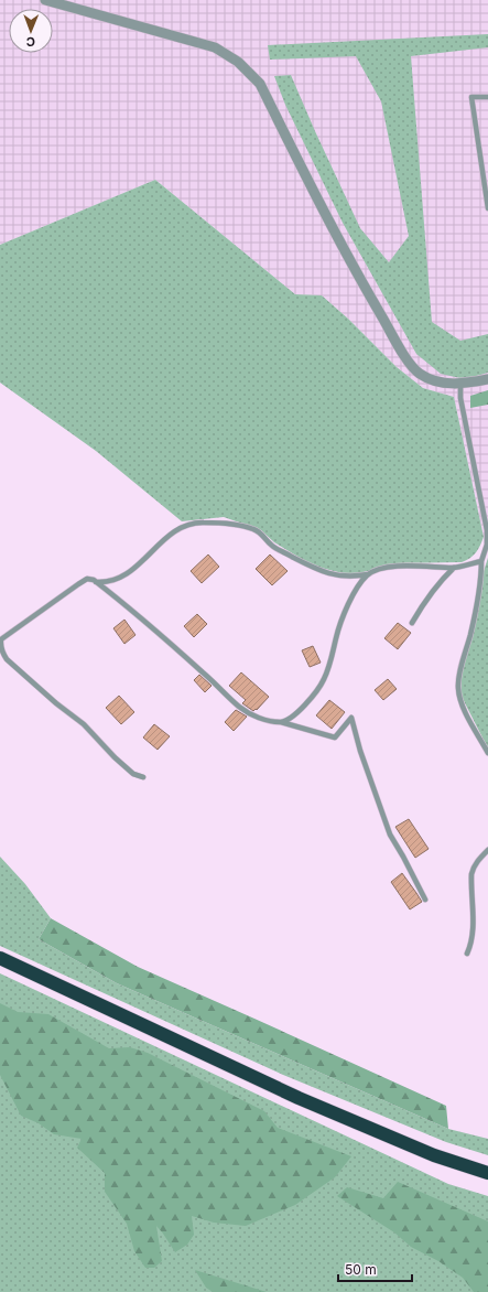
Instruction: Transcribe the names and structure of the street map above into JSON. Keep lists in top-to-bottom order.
{
  "scale_bar": "50 m",
  "north": "bottom"
}
